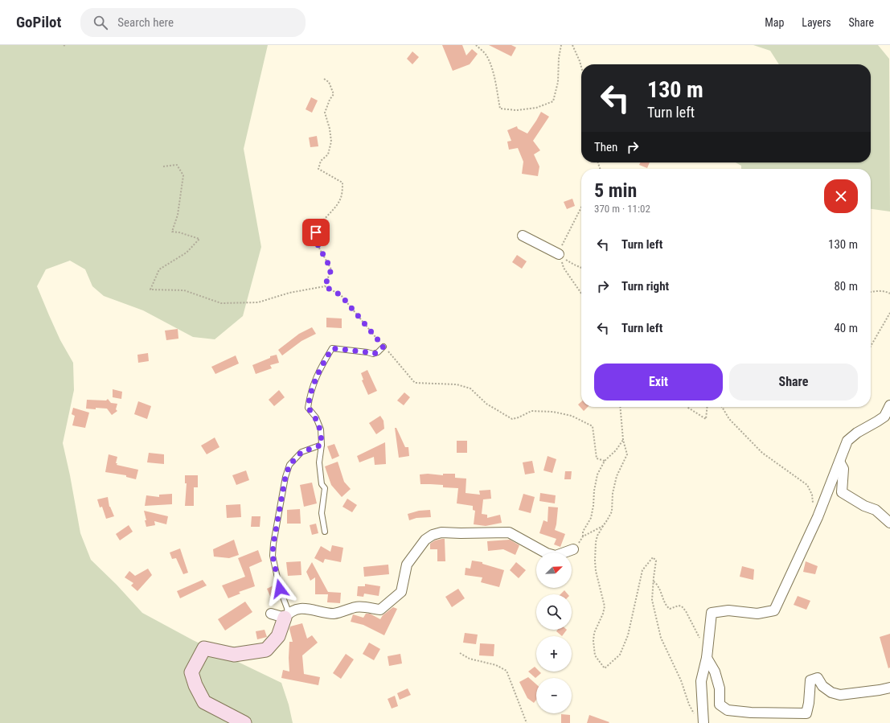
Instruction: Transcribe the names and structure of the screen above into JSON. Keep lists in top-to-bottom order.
{
  "north": "top right",
  "page": {
    "header": "GoPilot",
    "search": "Search here",
    "nav": ["Map", "Layers", "Share"],
    "turn": ["130 m", "Turn left"],
    "then": "Then",
    "heading": ["5 min", "370 m · 11:02"],
    "list": [
      {
        "name": "Turn left",
        "value": "130 m"
      },
      {
        "name": "Turn right",
        "value": "80 m"
      },
      {
        "name": "Turn left",
        "value": "40 m"
      }
    ],
    "buttons": ["Exit", "Share"],
    "map_buttons": ["+", "−"]
  }
}
